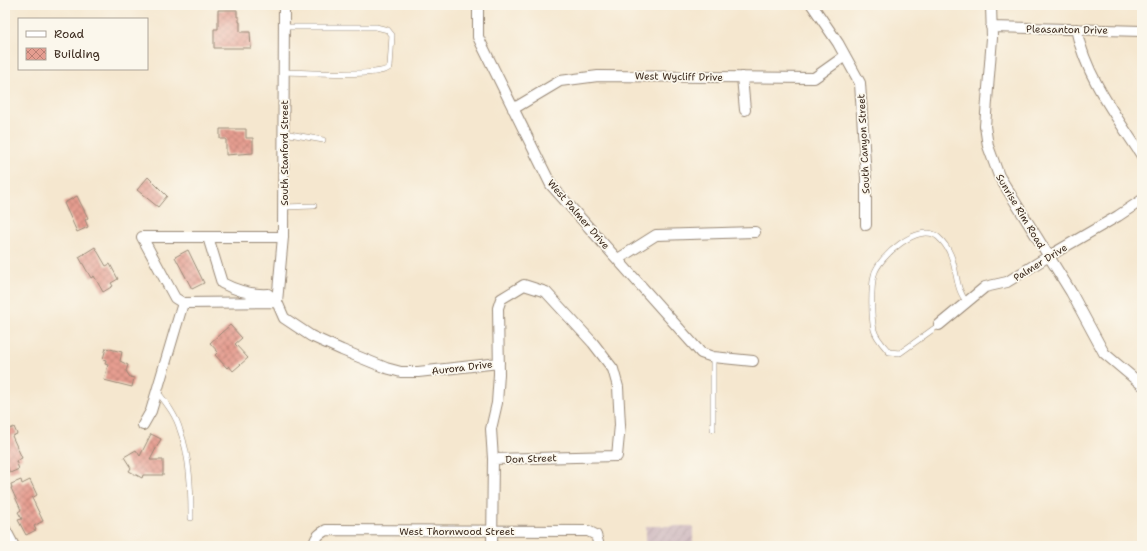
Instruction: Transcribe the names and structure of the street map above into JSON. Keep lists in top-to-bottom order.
{
  "streets": {
    "street": [
      "Pleasanton Drive",
      "West Wycliff Drive",
      "South Canyon Street",
      "South Stanford Street",
      "Sunrise Rim Road",
      "West Palmer Drive",
      "Palmer Drive",
      "Aurora Drive",
      "Don Street",
      "West Thornwood Street"
    ]
  },
  "crossings": [
    ["Pleasanton Drive", "Sunrise Rim Road"],
    ["West Wycliff Drive", "South Canyon Street"],
    ["West Wycliff Drive", "West Palmer Drive"],
    ["South Stanford Street", "Aurora Drive"],
    ["Sunrise Rim Road", "Palmer Drive"],
    ["Aurora Drive", "Don Street"]
  ],
  "legend": ["Road", "Building"]
}
